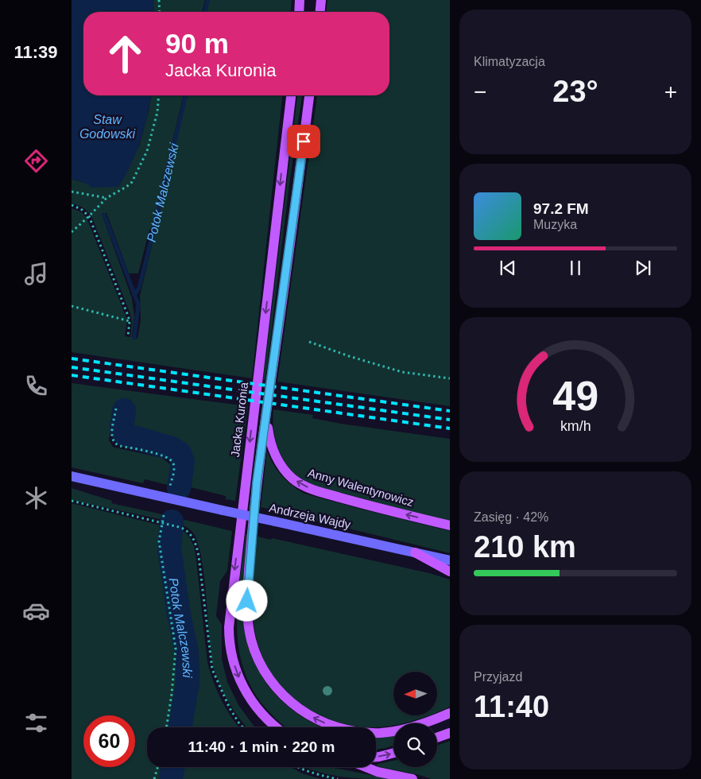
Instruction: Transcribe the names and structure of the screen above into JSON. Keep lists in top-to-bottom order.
{
  "streets": {
    "main road": ["Jacka Kuronia", "Anny Walentynowicz", "Andrzeja Wajdy"]
  },
  "one_way": ["Anny Walentynowicz"],
  "water": ["Staw Godowski", "Potok Malczewski"],
  "north": "left",
  "page": {
    "tabs": "11:39",
    "tile": [
      "Klimatyzacja",
      ["Zasięg · 42%", "210 km"],
      ["Przyjazd", "11:40"]
    ],
    "turn": ["90 m", "Jacka Kuronia"],
    "heat": ["−", "23°", "+"],
    "song": ["97.2 FM", "Muzyka"],
    "limit": "60",
    "trip": "11:40 · 1 min · 220 m",
    "gauge": ["49", "km/h"]
  }
}
